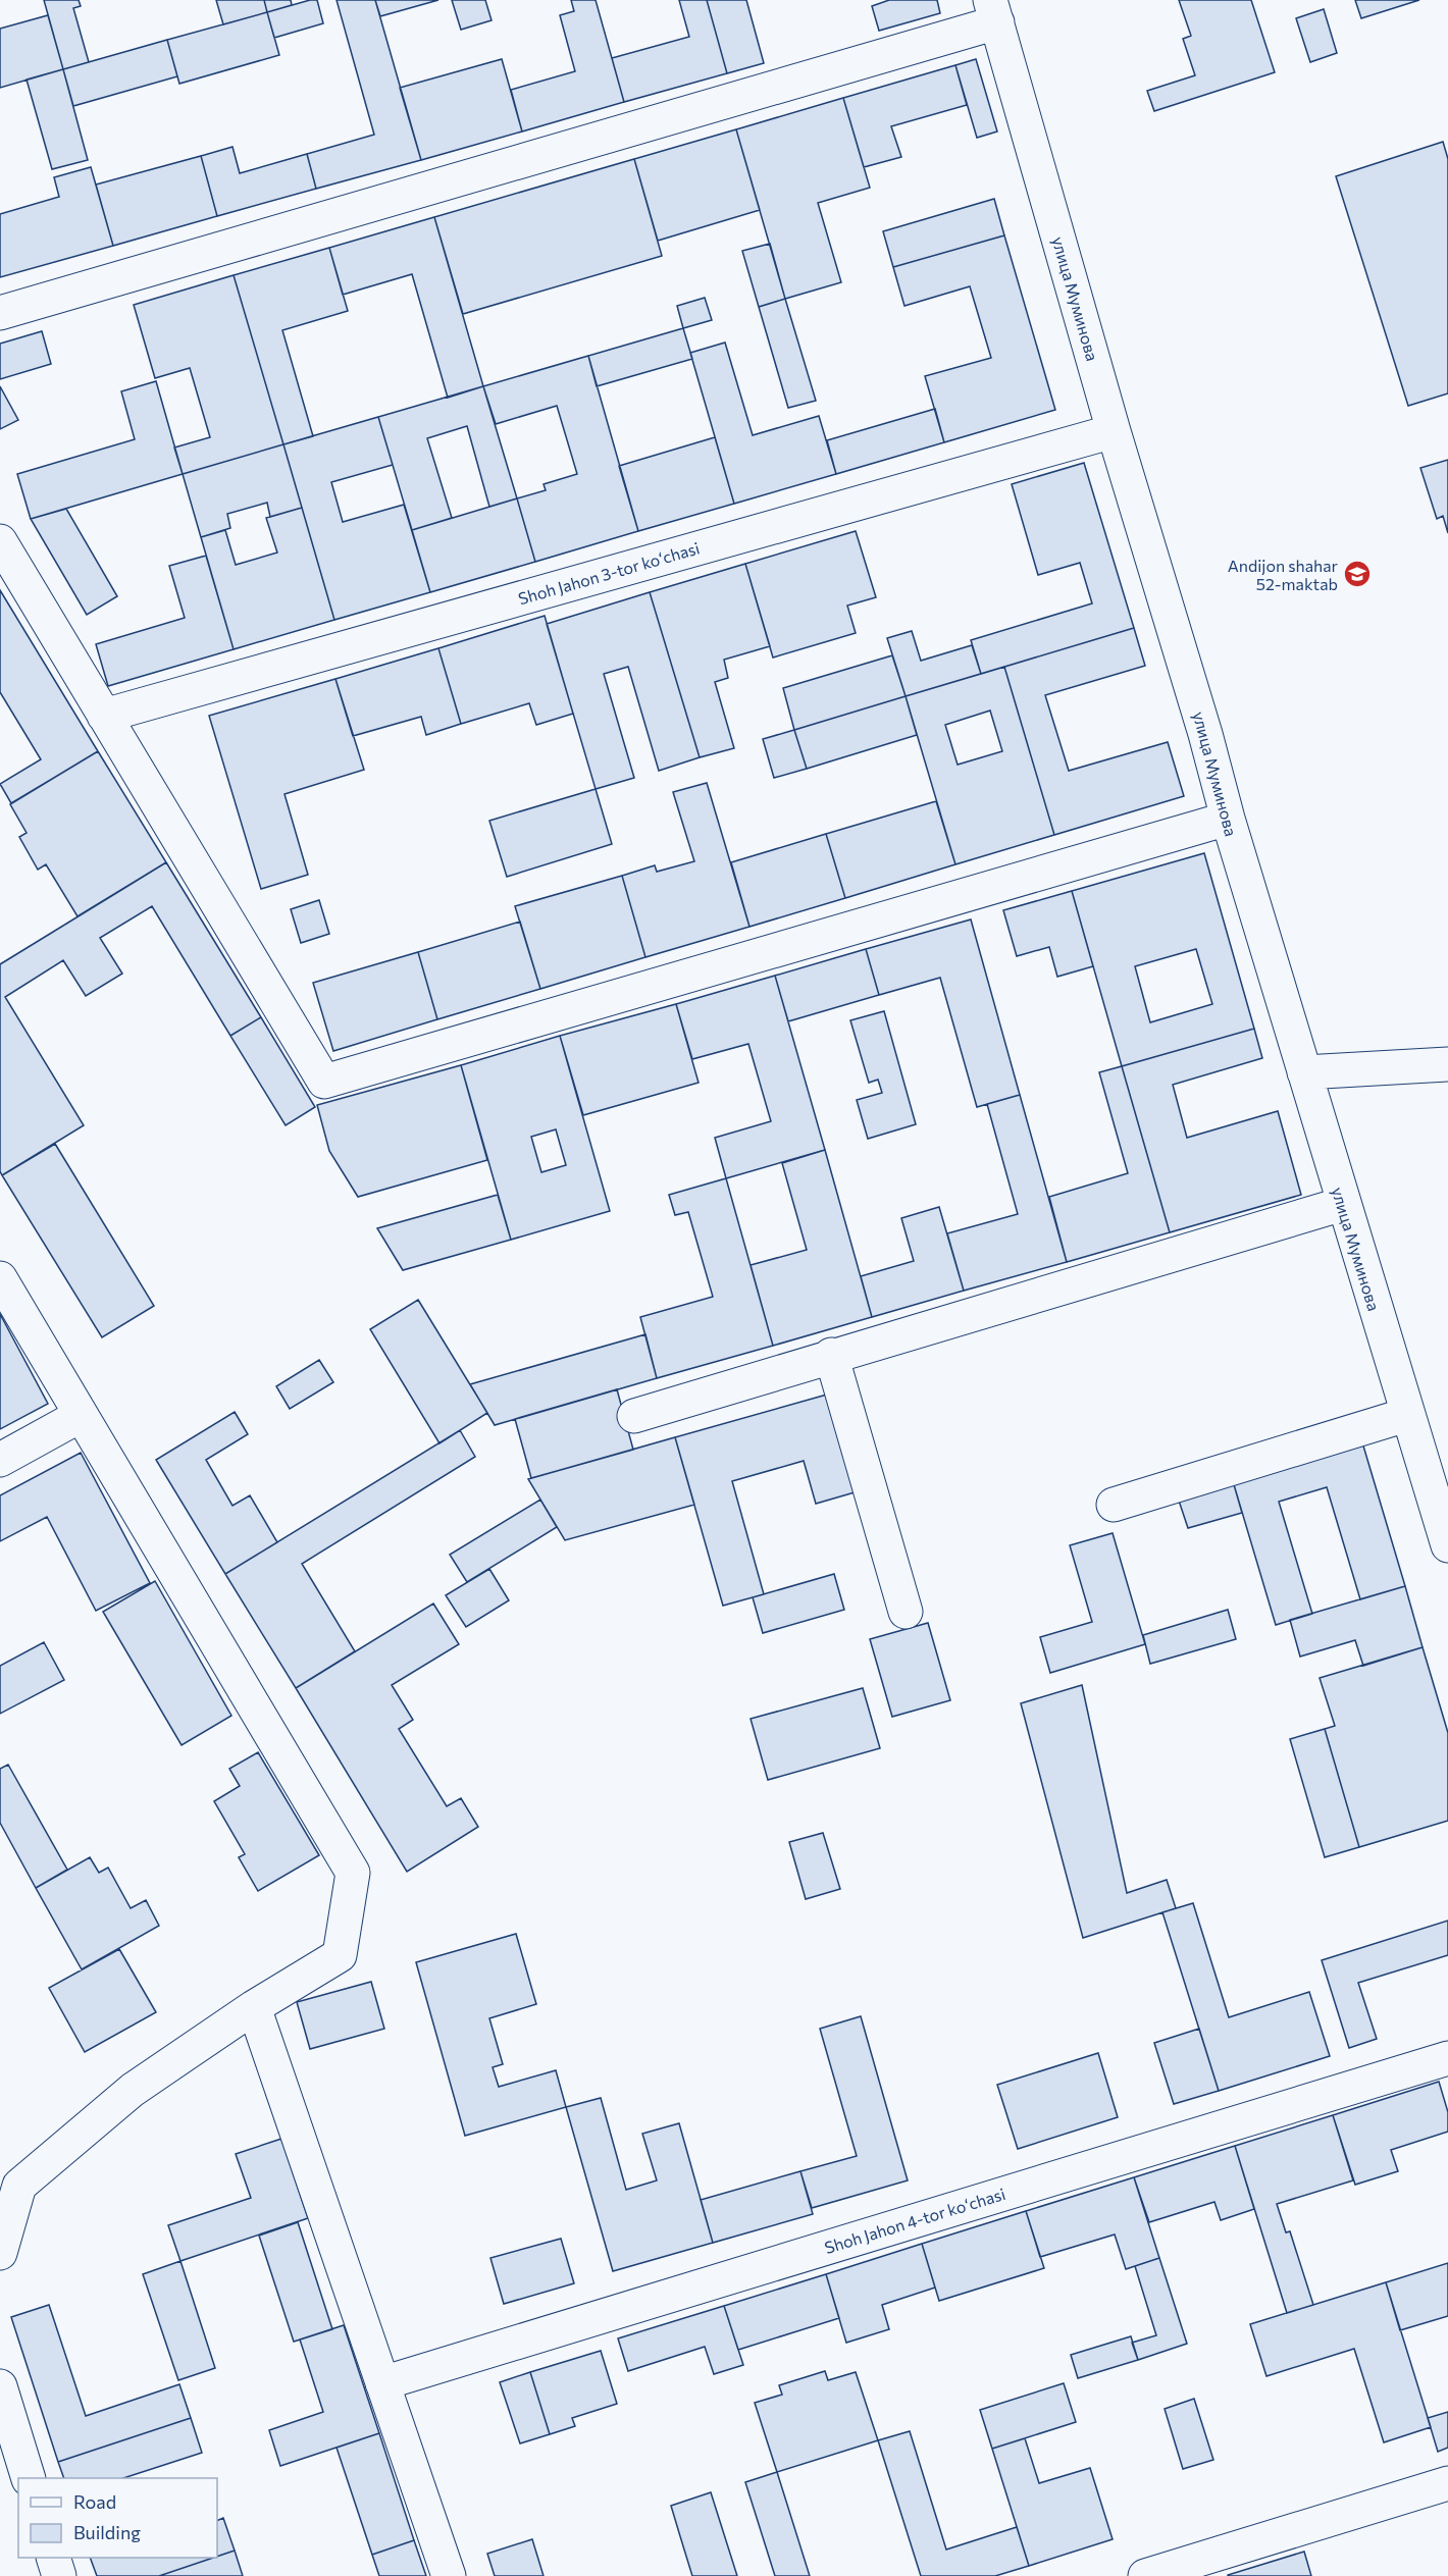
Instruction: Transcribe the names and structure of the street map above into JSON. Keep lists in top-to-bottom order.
{
  "streets": {
    "street": ["улица Муминова", "Shoh Jahon 3-tor koʻchasi", "Shoh Jahon 4-tor koʻchasi"]
  },
  "crossings": [
    ["улица Муминова", "Shoh Jahon 3-tor koʻchasi"]
  ],
  "places": {
    "school or university": ["Andijon shahar 52-maktab"]
  },
  "legend": ["Road", "Building"]
}
